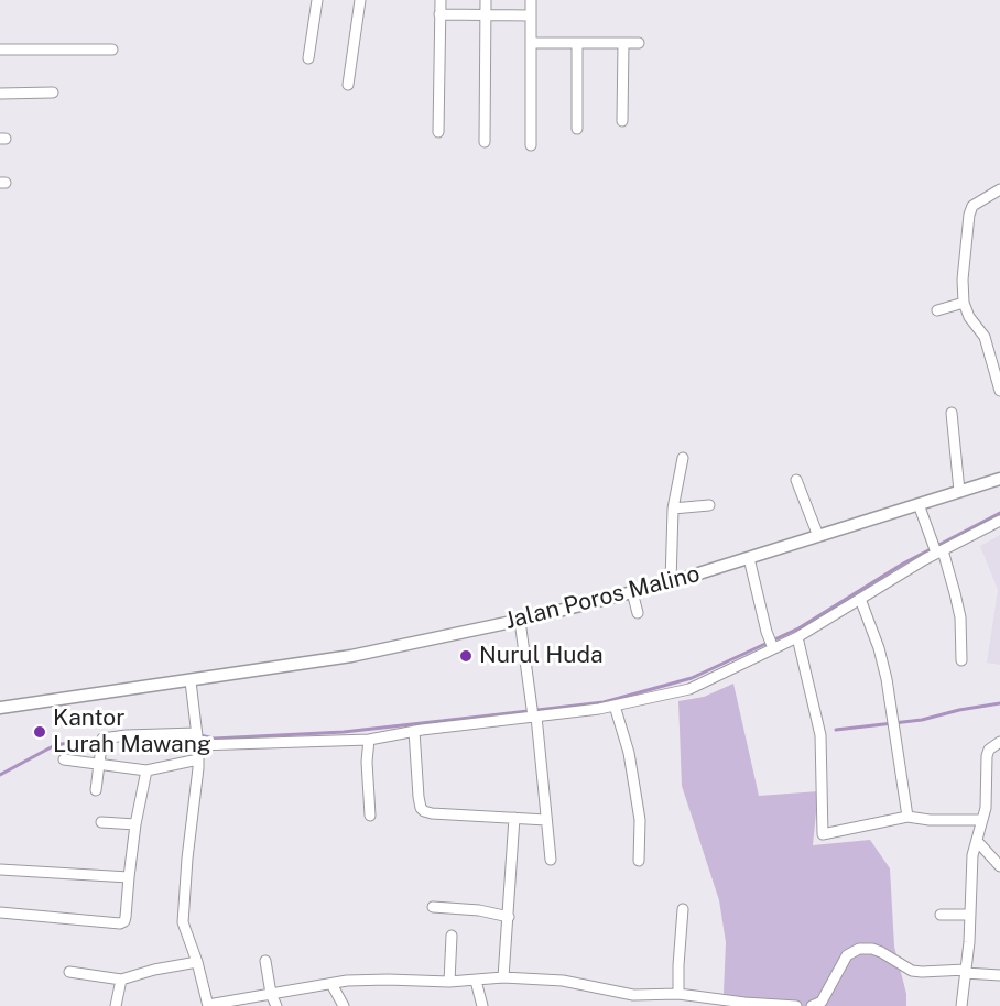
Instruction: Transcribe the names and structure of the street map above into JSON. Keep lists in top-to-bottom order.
{
  "streets": {
    "main road": ["Jalan Poros Malino"]
  },
  "places": ["Nurul Huda", "Kantor Lurah Mawang"]
}
